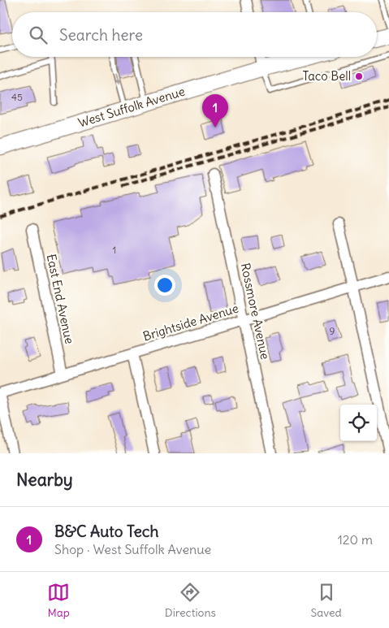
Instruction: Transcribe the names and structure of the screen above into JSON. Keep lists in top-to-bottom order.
{
  "streets": {
    "main road": ["West Suffolk Avenue"],
    "street": ["East End Avenue", "Rossmore Avenue", "Brightside Avenue"]
  },
  "crossings": [
    ["East End Avenue", "Brightside Avenue"],
    ["Rossmore Avenue", "Brightside Avenue"]
  ],
  "places": ["Taco Bell"],
  "house_numbers": ["45", "1", "9"],
  "page": {
    "search": "Search here",
    "pins": "1",
    "heading": "Nearby",
    "list": [
      {
        "mark": "1",
        "name": "B&C Auto Tech",
        "note": "Shop · West Suffolk Avenue",
        "value": "120 m"
      }
    ],
    "nav": ["Map", "Directions", "Saved"]
  }
}
